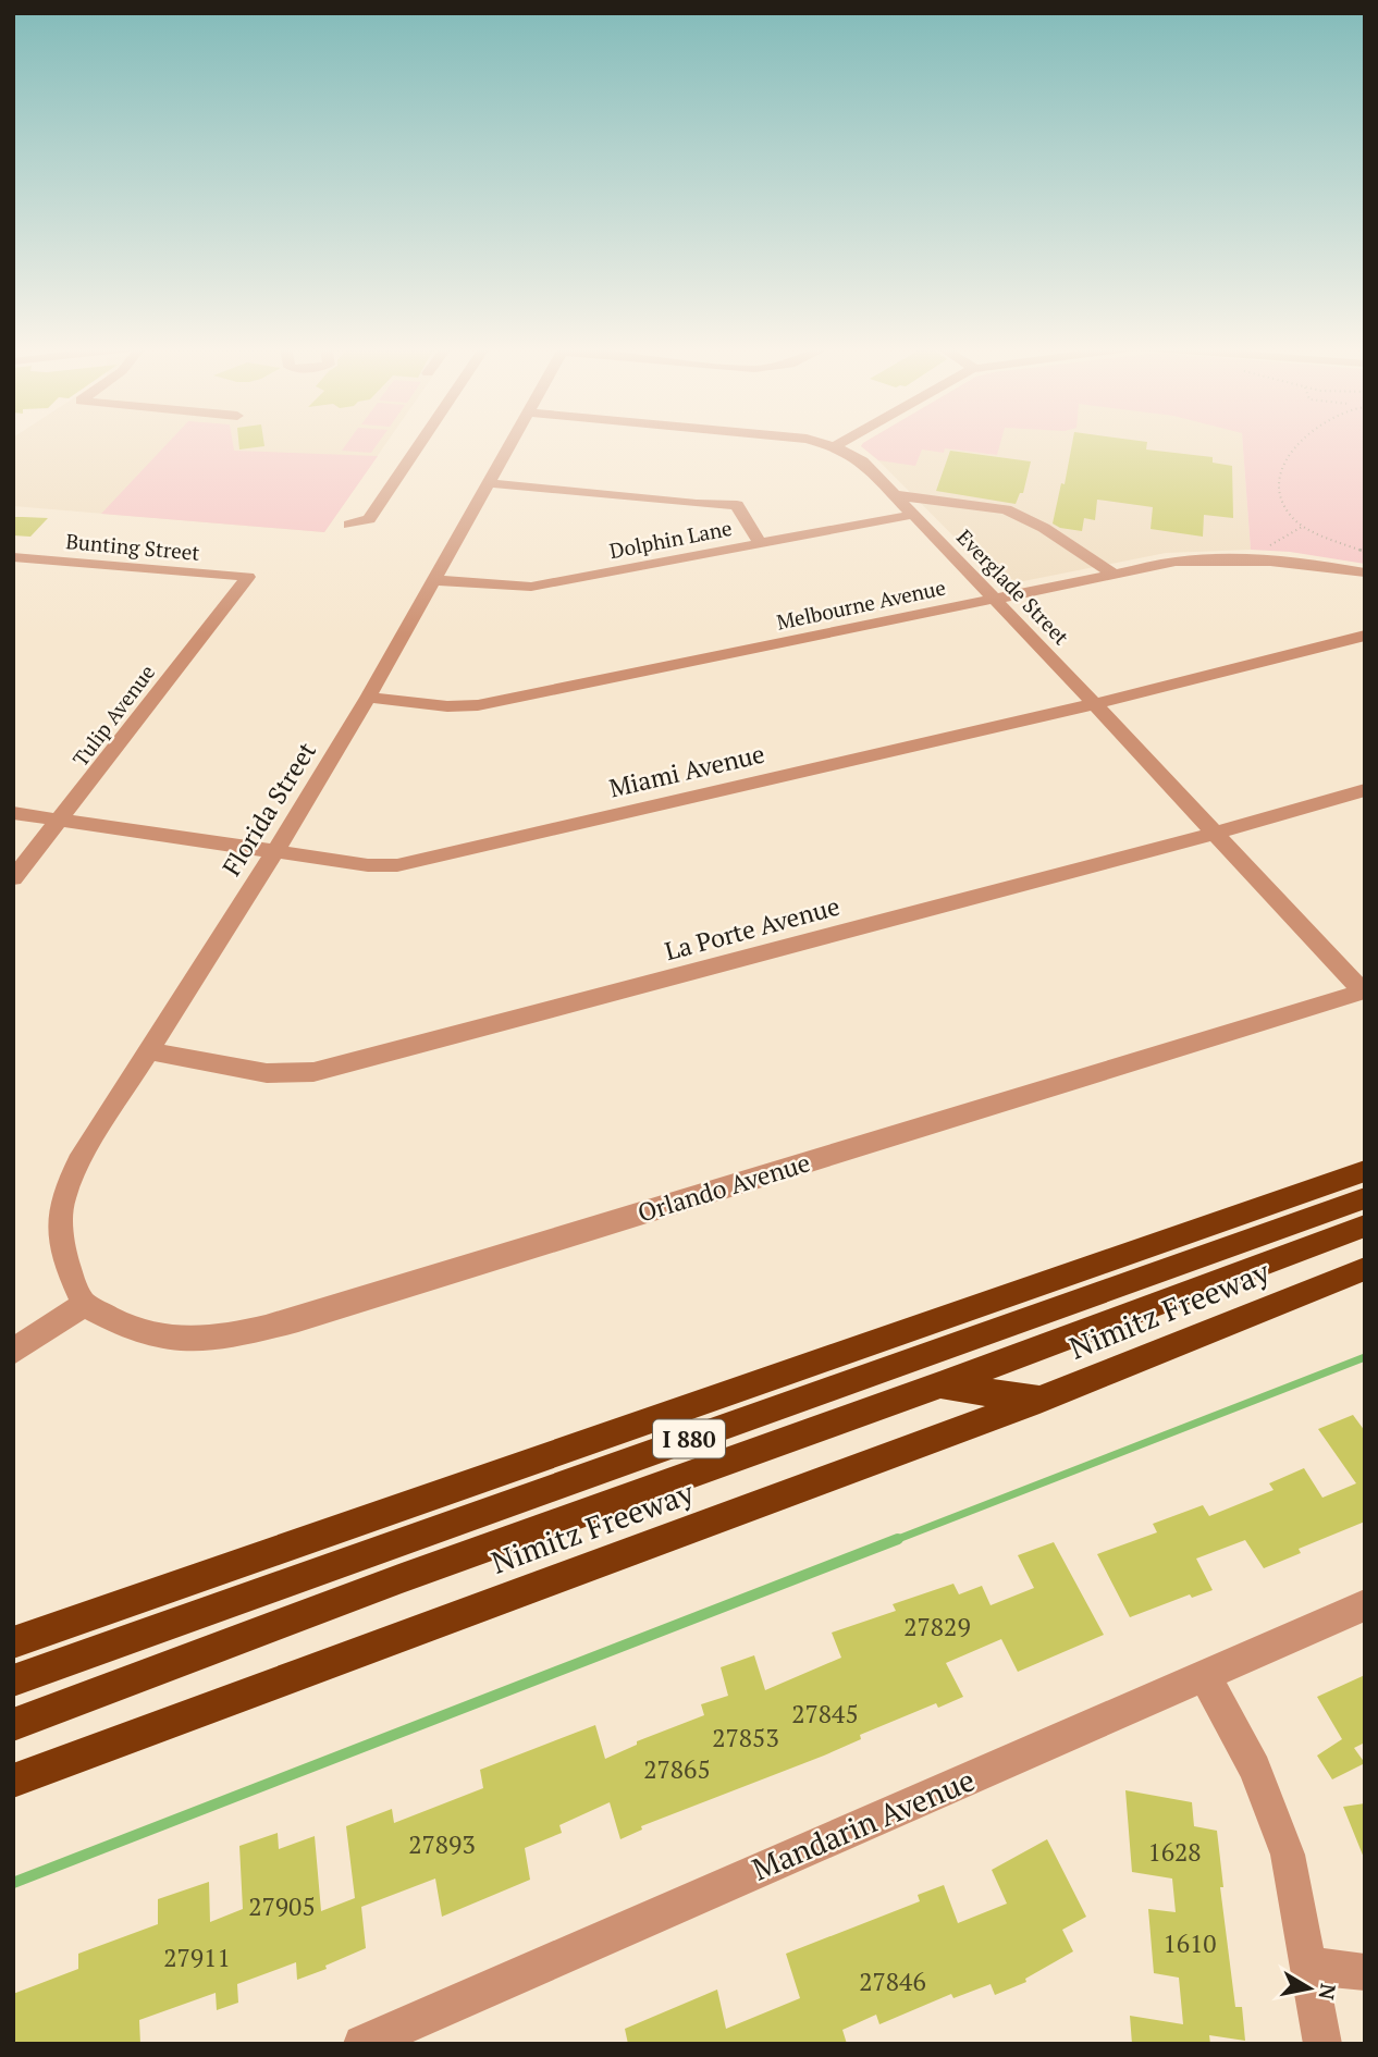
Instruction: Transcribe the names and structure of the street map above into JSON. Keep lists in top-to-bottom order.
{
  "streets": {
    "highway": ["Nimitz Freeway", "I 880"],
    "street": [
      "Dolphin Lane",
      "Bunting Street",
      "Everglade Street",
      "Melbourne Avenue",
      "Tulip Avenue",
      "Miami Avenue",
      "Florida Street",
      "La Porte Avenue",
      "Orlando Avenue",
      "Mandarin Avenue"
    ]
  },
  "crossings": [
    ["Dolphin Lane", "Everglade Street"],
    ["Dolphin Lane", "Florida Street"],
    ["Bunting Street", "Tulip Avenue"],
    ["Everglade Street", "Melbourne Avenue"],
    ["Everglade Street", "Miami Avenue"],
    ["Everglade Street", "La Porte Avenue"],
    ["Everglade Street", "Orlando Avenue"],
    ["Melbourne Avenue", "Florida Street"],
    ["Tulip Avenue", "Miami Avenue"],
    ["Miami Avenue", "Florida Street"],
    ["Florida Street", "La Porte Avenue"],
    ["Florida Street", "Orlando Avenue"]
  ],
  "house_numbers": [
    "27829",
    "27845",
    "27853",
    "27865",
    "27893",
    "1628",
    "27905",
    "1610",
    "27911",
    "27846"
  ],
  "north": "right"
}
